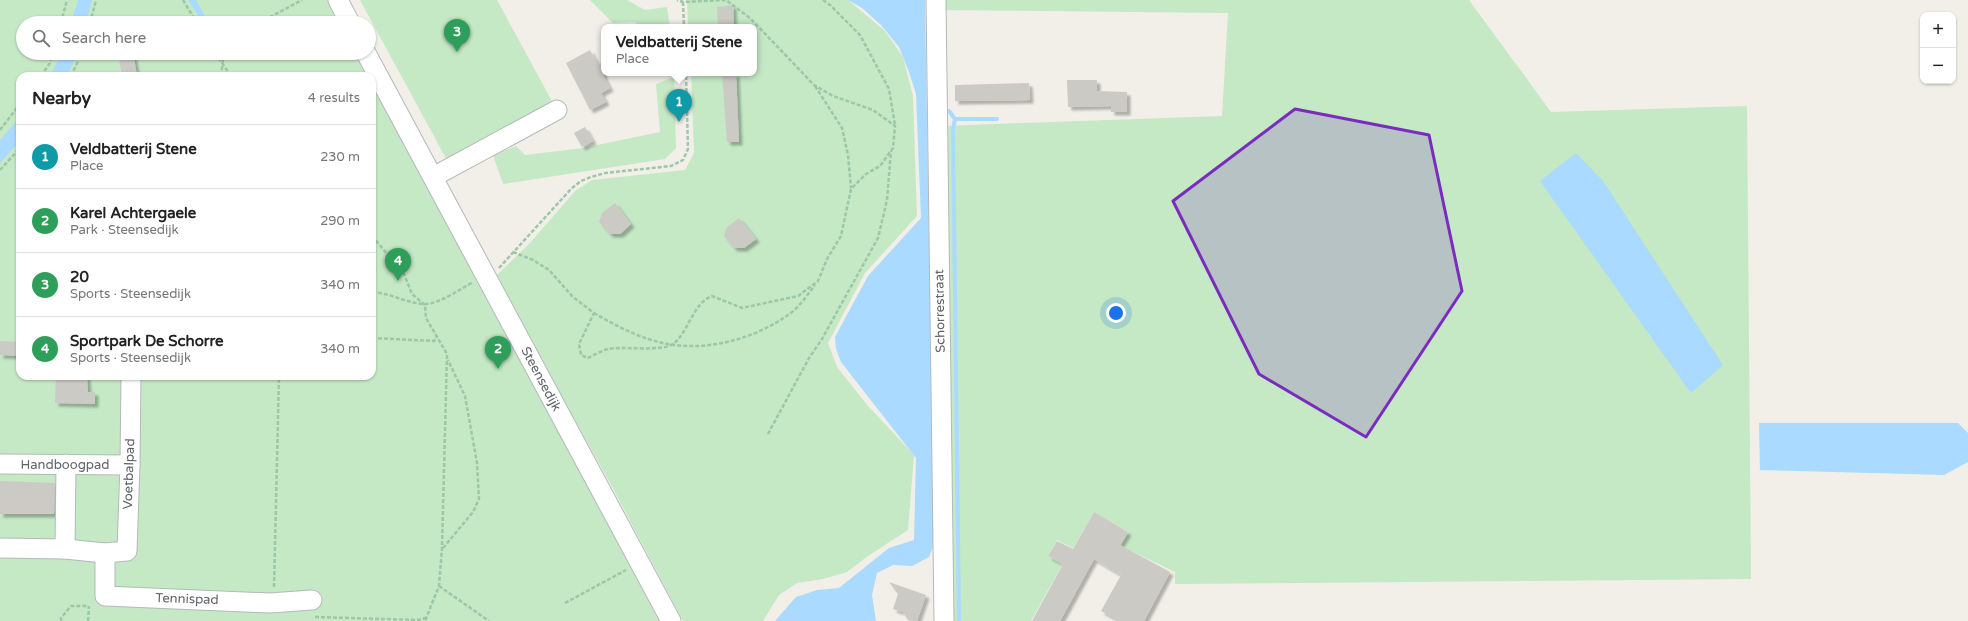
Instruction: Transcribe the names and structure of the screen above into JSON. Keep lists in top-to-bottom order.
{
  "streets": {
    "street": [
      "Schorrestraat",
      "Steensedijk",
      "Handboogpad",
      "Voetbalpad",
      "Tennispad"
    ]
  },
  "crossings": [
    ["Handboogpad", "Voetbalpad"],
    ["Voetbalpad", "Tennispad"]
  ],
  "page": {
    "map_buttons": ["+", "−"],
    "search": "Search here",
    "pins": [
      "3",
      "1",
      "4",
      "2"
    ],
    "popup": ["Veldbatterij Stene", "Place"],
    "heading": ["Nearby", "4 results"],
    "list": [
      {
        "mark": "1",
        "name": "Veldbatterij Stene",
        "note": "Place",
        "value": "230 m"
      },
      {
        "mark": "2",
        "name": "Karel Achtergaele",
        "note": "Park · Steensedijk",
        "value": "290 m"
      },
      {
        "mark": "3",
        "name": "20",
        "note": "Sports · Steensedijk",
        "value": "340 m"
      },
      {
        "mark": "4",
        "name": "Sportpark De Schorre",
        "note": "Sports · Steensedijk",
        "value": "340 m"
      }
    ]
  }
}
